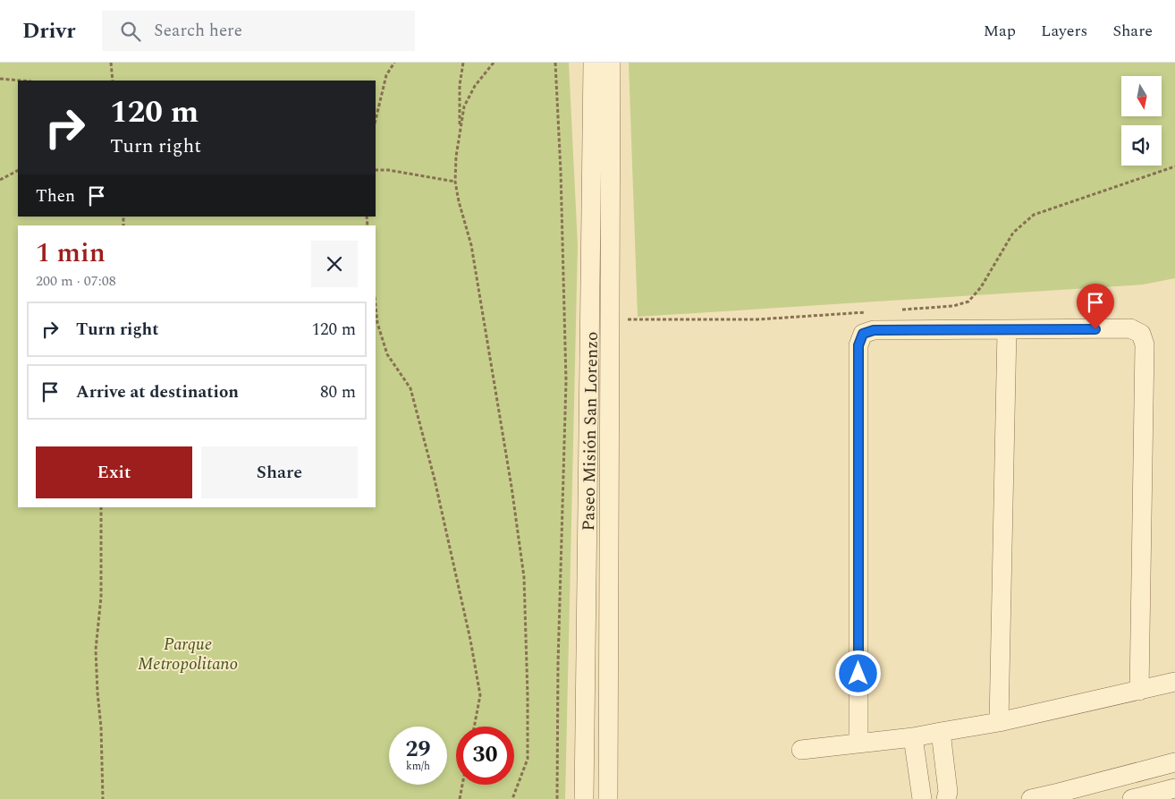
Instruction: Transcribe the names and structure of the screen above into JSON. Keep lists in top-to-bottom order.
{
  "streets": {
    "street": ["Paseo Misión San Lorenzo"]
  },
  "parks": ["Parque Metropolitano"],
  "north": "bottom",
  "page": {
    "header": "Drivr",
    "search": "Search here",
    "nav": ["Map", "Layers", "Share"],
    "turn": ["120 m", "Turn right"],
    "then": "Then",
    "heading": ["1 min", "200 m · 07:08"],
    "list": [
      {
        "name": "Turn right",
        "value": "120 m"
      },
      {
        "name": "Arrive at destination",
        "value": "80 m"
      }
    ],
    "buttons": ["Exit", "Share"],
    "speed": "29 km/h",
    "limit": "30"
  }
}
